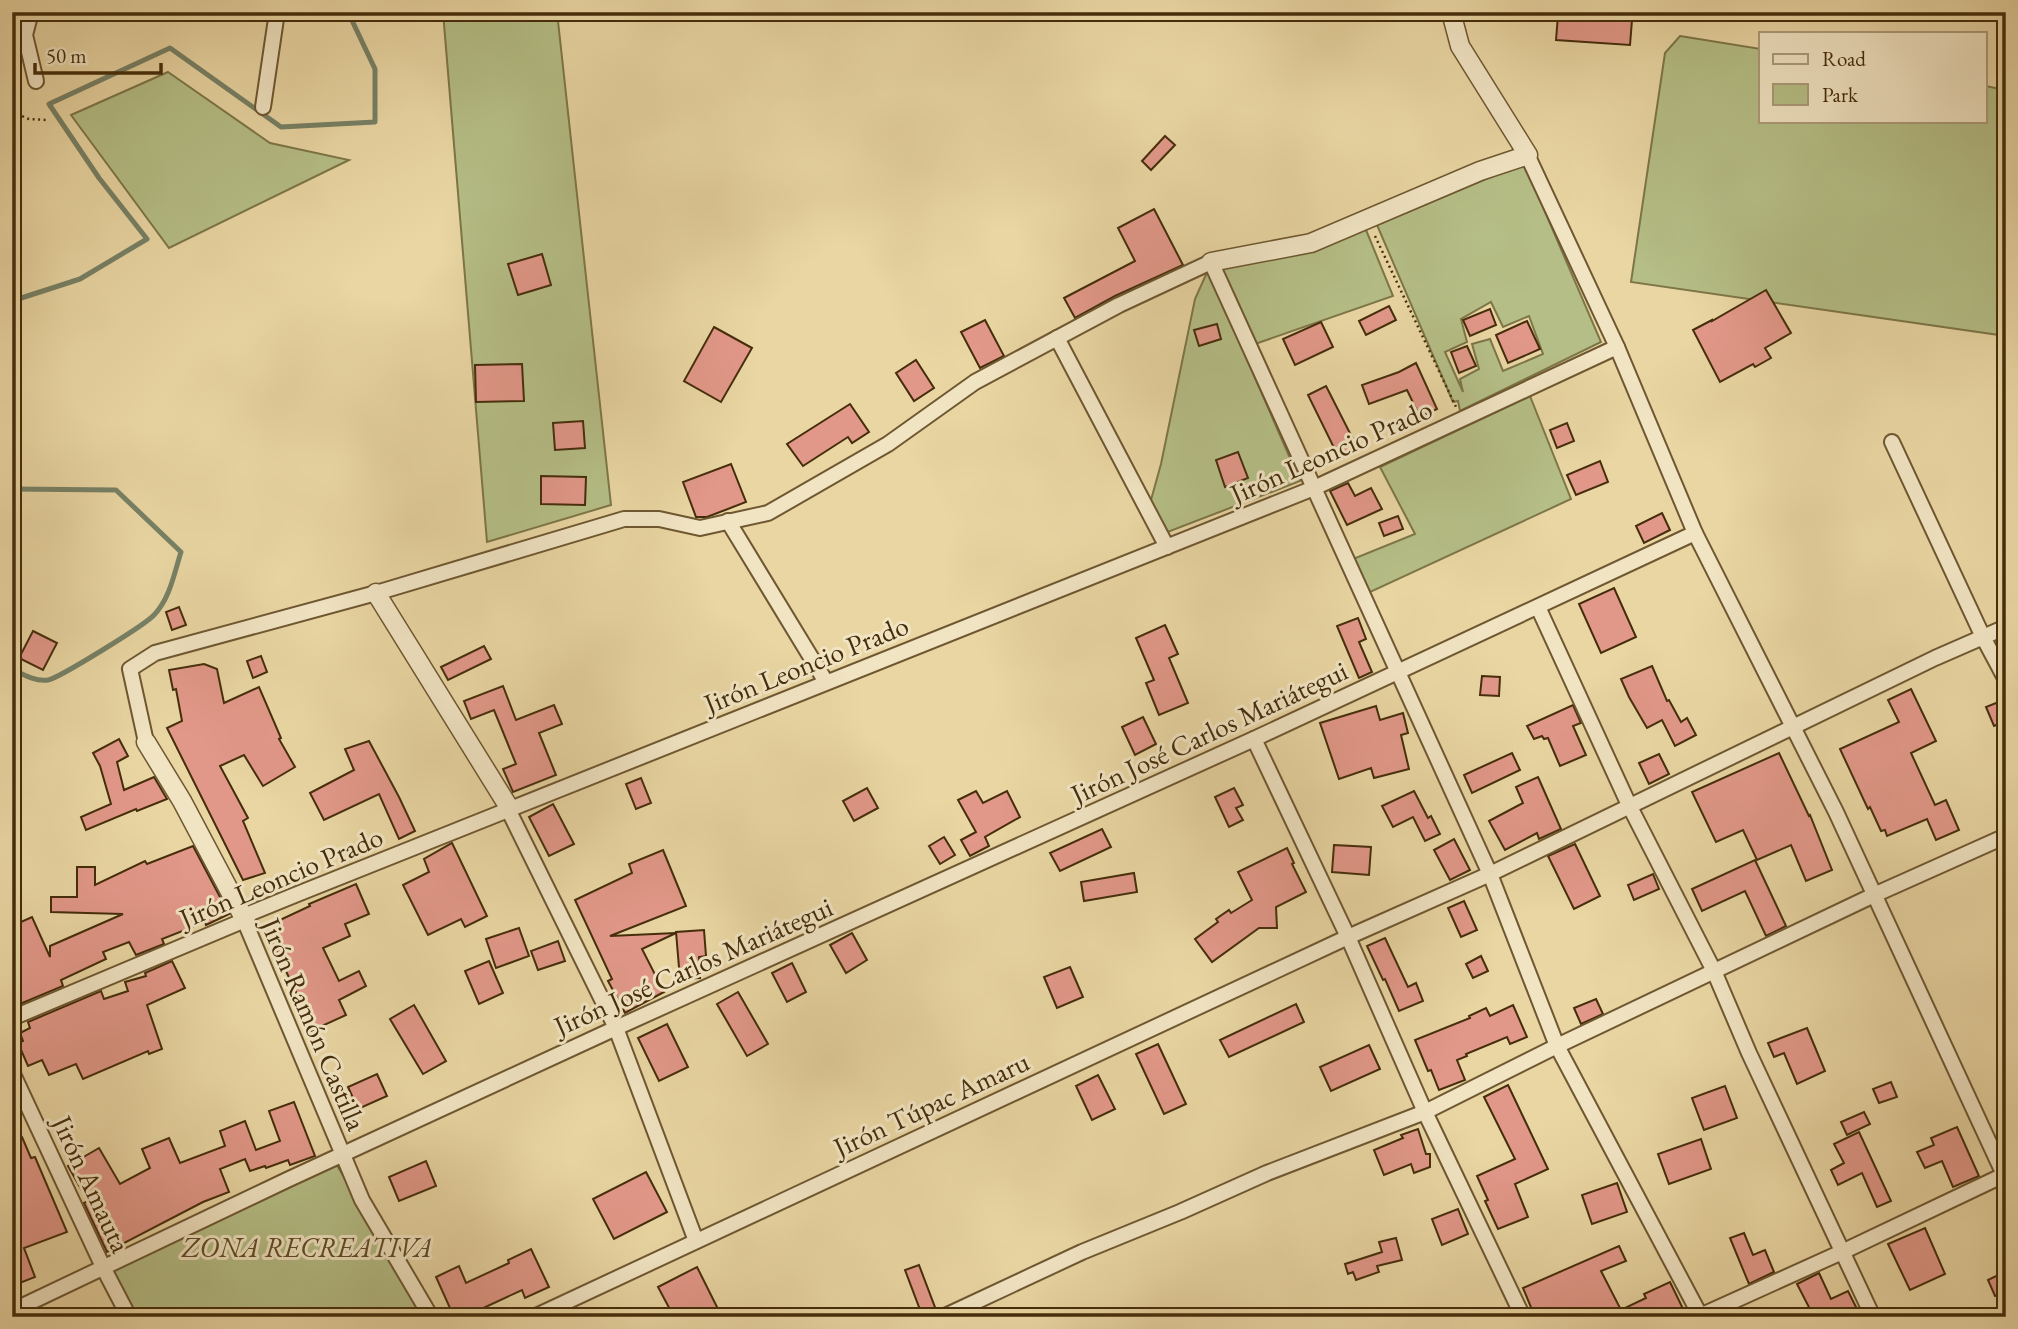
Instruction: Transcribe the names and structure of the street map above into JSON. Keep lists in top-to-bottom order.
{
  "streets": {
    "street": [
      "Jirón Leoncio Prado",
      "Jirón José Carlos Mariátegui",
      "Jirón Ramón Castilla",
      "Jirón Túpac Amaru",
      "Jirón Amauta"
    ]
  },
  "crossings": [
    ["Jirón Leoncio Prado", "Jirón Ramón Castilla"],
    ["Jirón José Carlos Mariátegui", "Jirón Ramón Castilla"],
    ["Jirón José Carlos Mariátegui", "Jirón Amauta"]
  ],
  "parks": ["ZONA RECREATIVA"],
  "legend": ["Road", "Park"],
  "scale_bar": "50 m"
}
